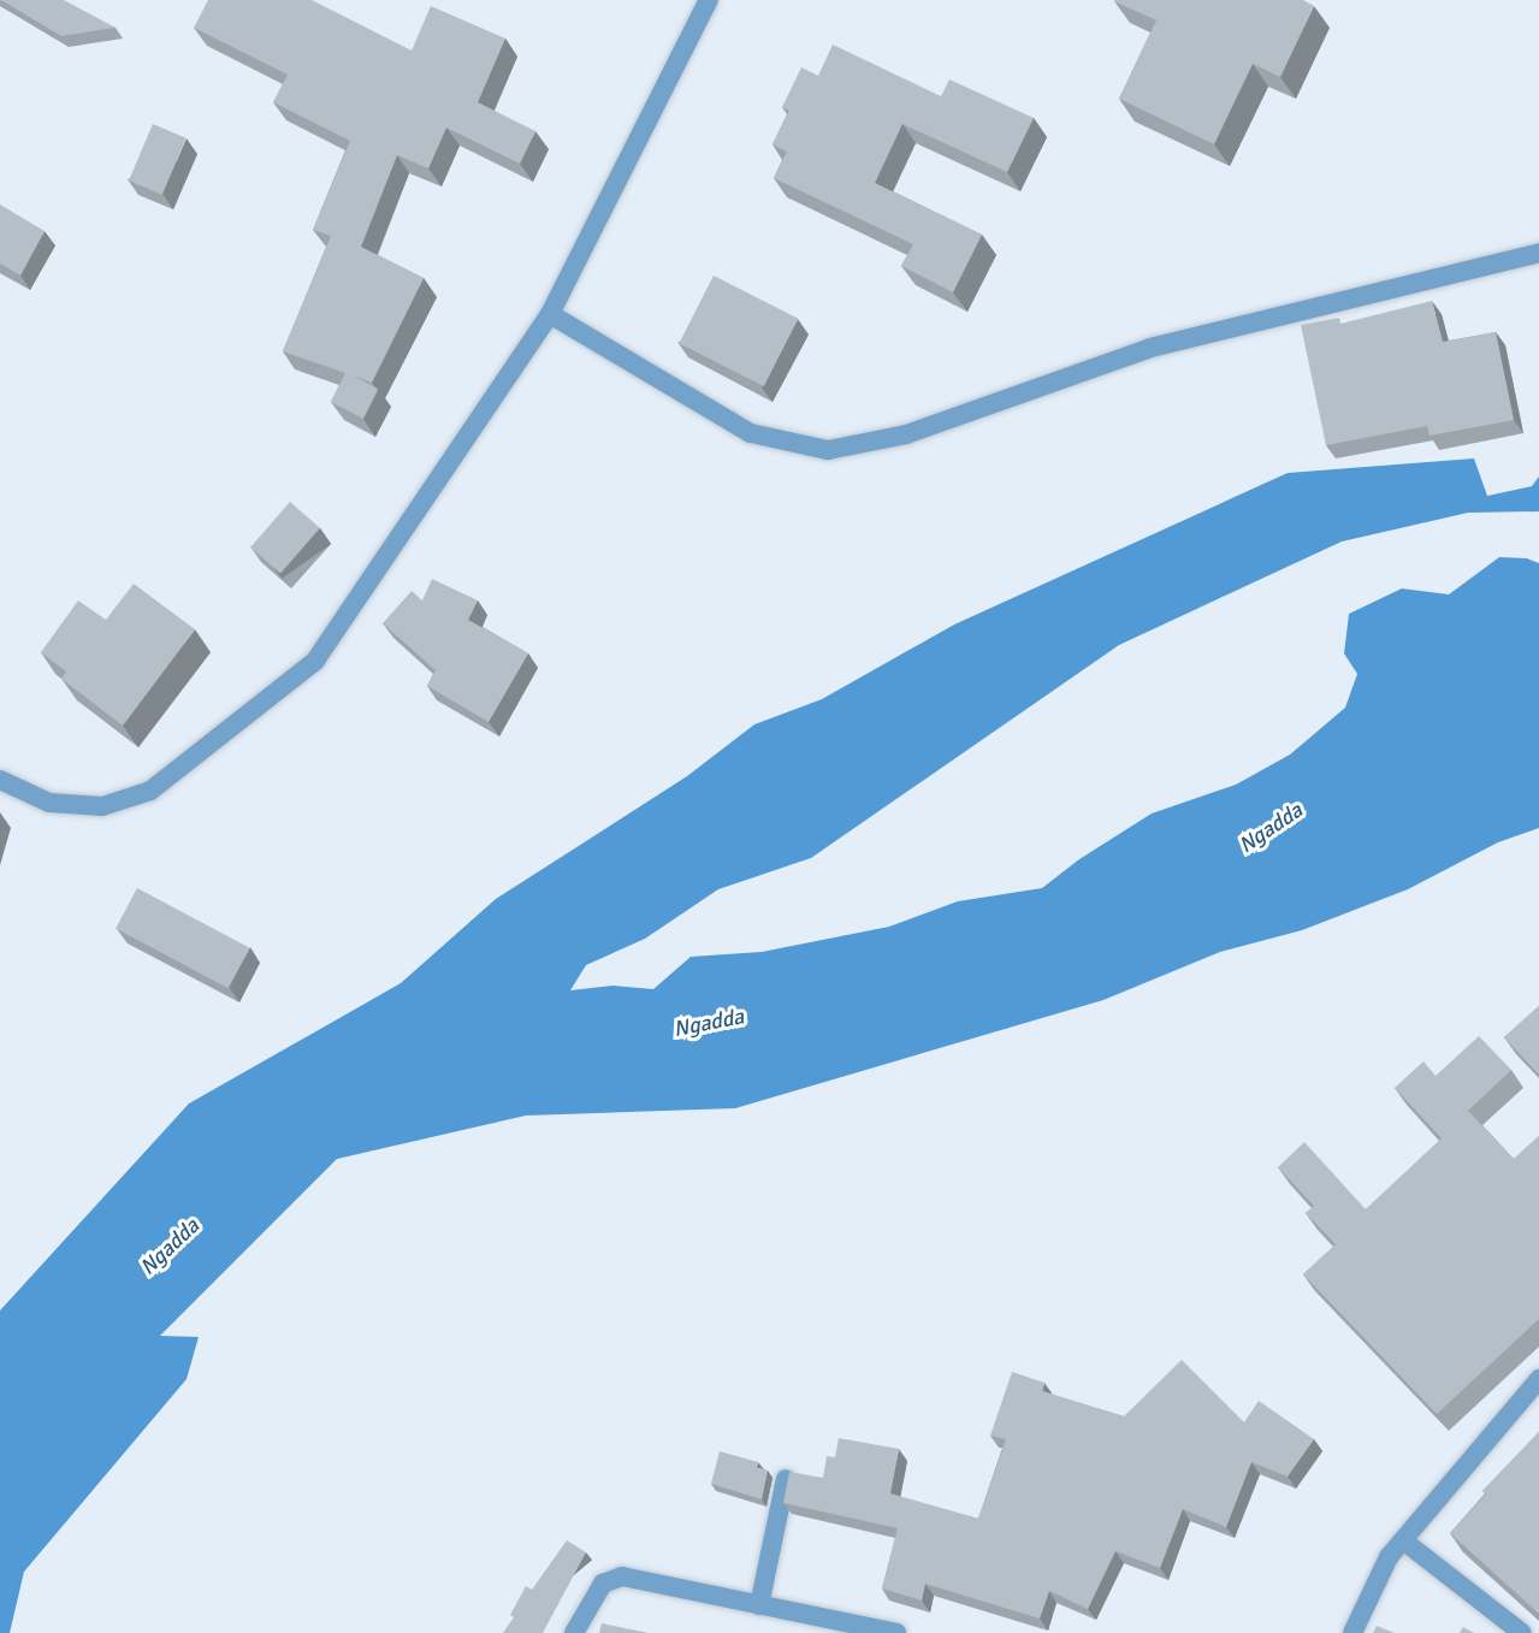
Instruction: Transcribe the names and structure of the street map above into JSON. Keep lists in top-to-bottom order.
{
  "water": ["Ngadda"]
}
